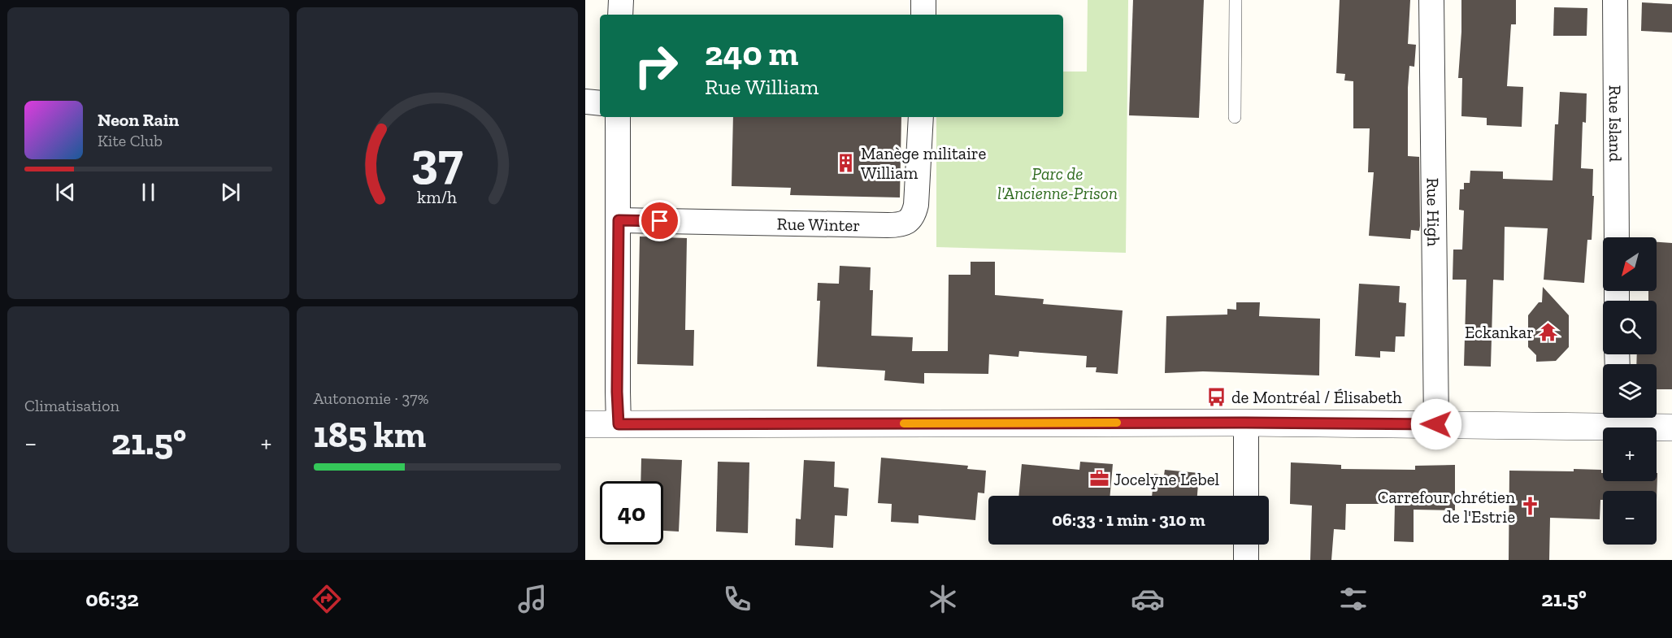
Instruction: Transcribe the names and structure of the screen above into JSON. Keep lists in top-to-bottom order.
{
  "streets": {
    "street": ["Rue Island", "Rue High", "Rue Winter"]
  },
  "parks": ["Parc de l'Ancienne-Prison"],
  "places": {
    "building": ["Manège militaire William"],
    "temple": ["Eckankar"],
    "bus stop": ["de Montréal / Élisabeth"],
    "office": ["Jocelyne Lebel"],
    "church": ["Carrefour chrétien de l'Estrie"]
  },
  "north": "bottom left",
  "page": {
    "turn": ["240 m", "Rue William"],
    "song": ["Neon Rain", "Kite Club"],
    "map_buttons": ["+", "−"],
    "tile": [
      "Climatisation",
      ["Autonomie · 37%", "185 km"]
    ],
    "heat": ["−", "21.5°", "+"],
    "limit": "40",
    "trip": "06:33 · 1 min · 310 m",
    "tabs": ["06:32", "21.5°"],
    "gauge": ["37", "km/h"]
  }
}
